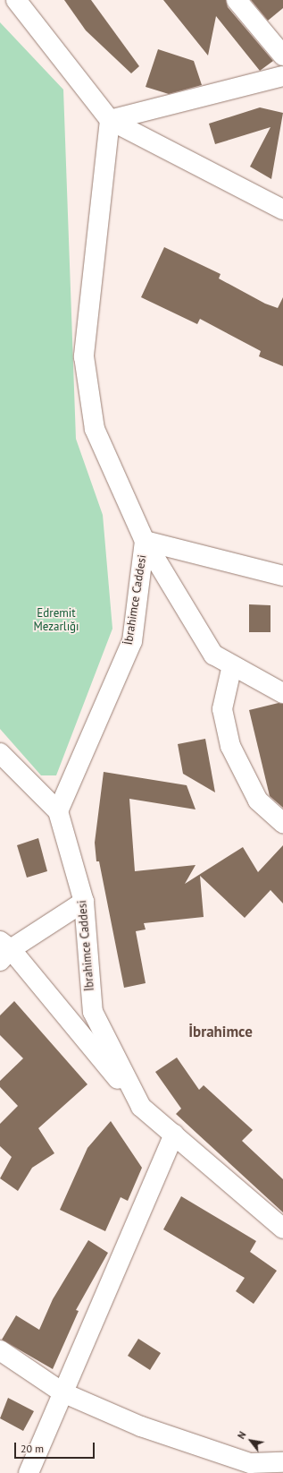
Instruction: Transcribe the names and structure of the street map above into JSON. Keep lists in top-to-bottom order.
{
  "streets": {
    "street": ["İbrahimce Caddesi"]
  },
  "districts": ["İbrahimce"],
  "parks": ["Edremit Mezarlığı"],
  "scale_bar": "20 m",
  "north": "top left"
}
